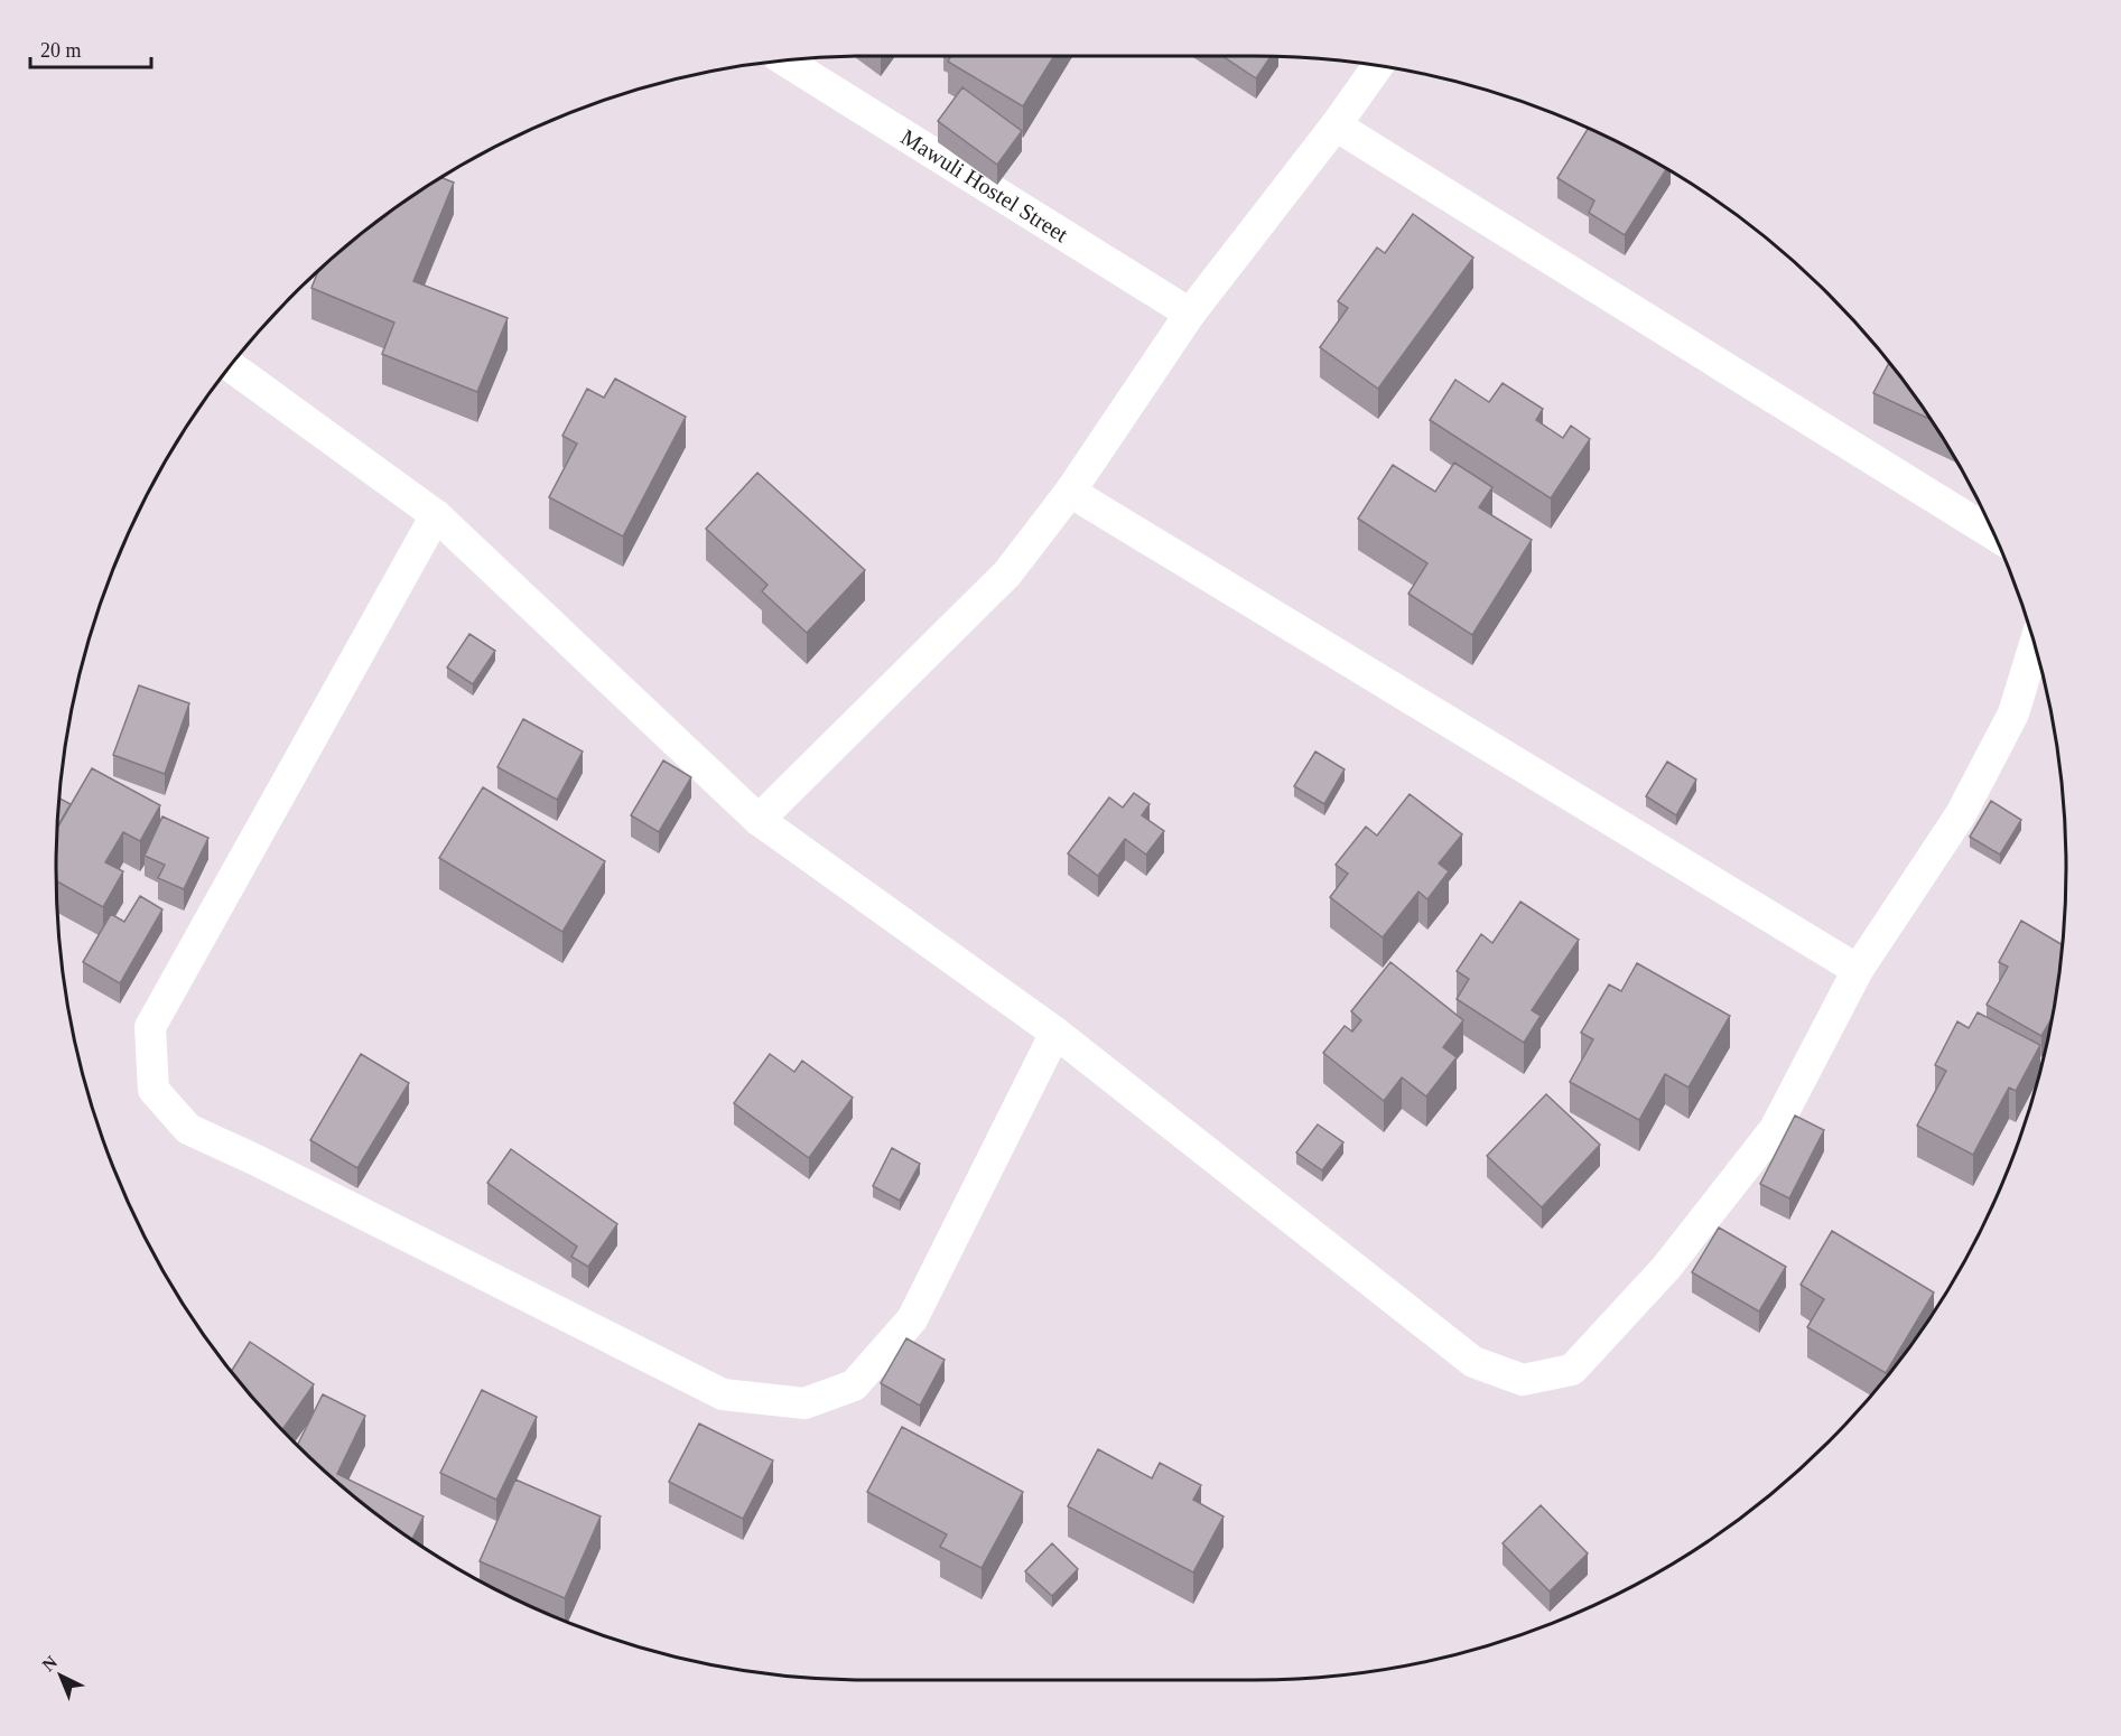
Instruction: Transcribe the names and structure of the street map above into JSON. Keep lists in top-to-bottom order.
{
  "streets": {
    "street": ["Mawuli Hostel Street"]
  },
  "scale_bar": "20 m",
  "north": "top left"
}
